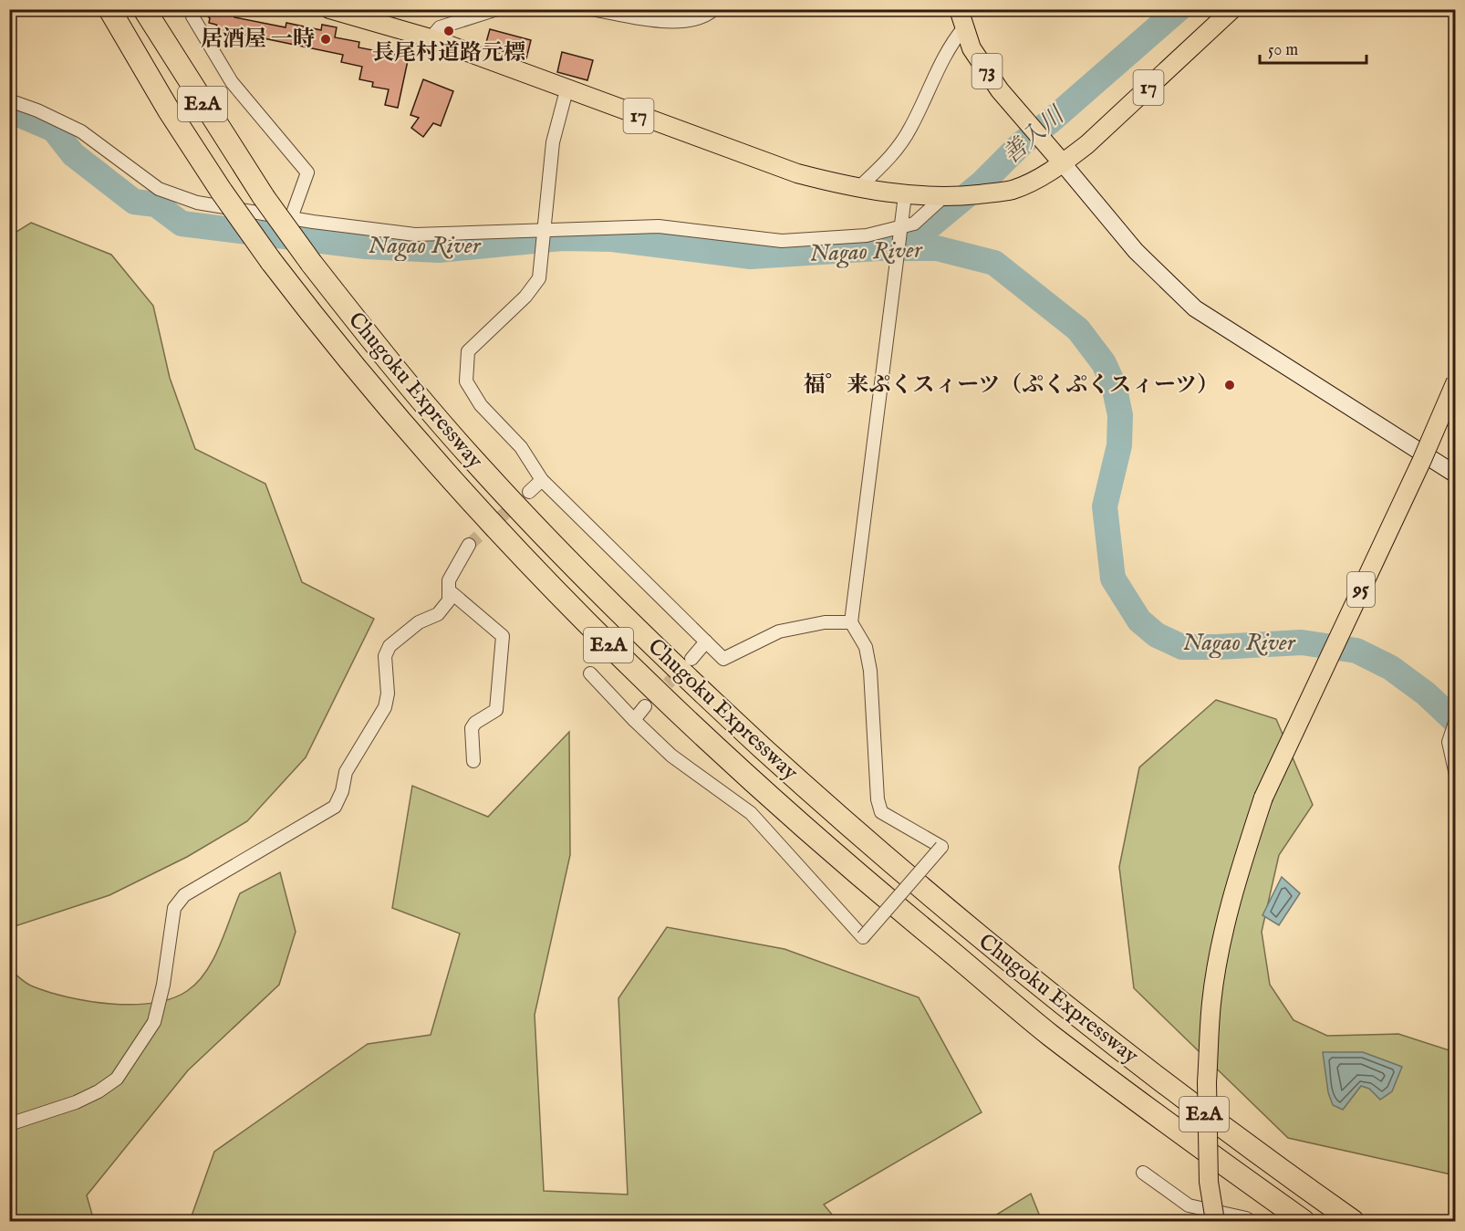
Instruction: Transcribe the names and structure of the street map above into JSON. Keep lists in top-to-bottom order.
{
  "streets": {
    "highway": ["E2A", "Chugoku Expressway"],
    "main road": ["73", "17", "95"]
  },
  "crossings": [
    ["73", "17"]
  ],
  "water": ["善入川", "Nagao River"],
  "places": ["長尾村道路元標", "居酒屋 一時", "福゜来ぷくスィーツ（ぷくぷくスィーツ）"],
  "scale_bar": "50 m"
}
